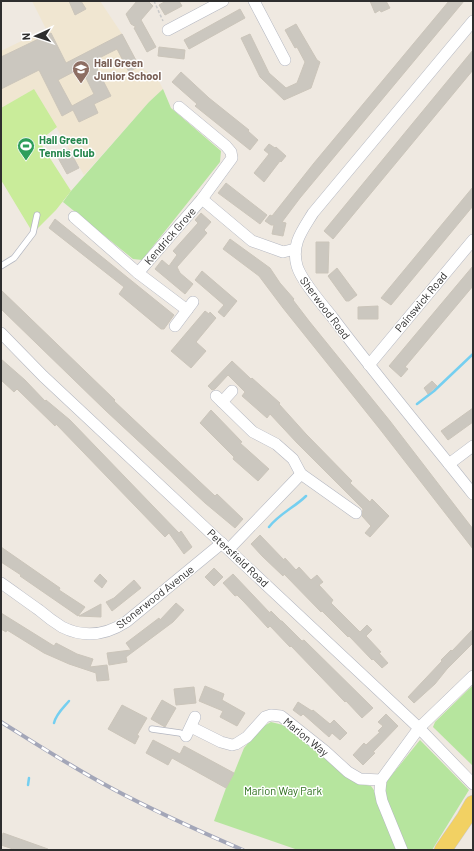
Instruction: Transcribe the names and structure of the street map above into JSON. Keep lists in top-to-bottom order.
{
  "streets": {
    "street": [
      "Kendrick Grove",
      "Painswick Road",
      "Sherwood Road",
      "Petersfield Road",
      "Stonerwood Avenue",
      "Marion Way"
    ]
  },
  "crossings": [
    ["Kendrick Grove", "Sherwood Road"],
    ["Painswick Road", "Sherwood Road"],
    ["Petersfield Road", "Stonerwood Avenue"]
  ],
  "parks": ["Marion Way Park"],
  "places": {
    "school or university": ["Hall Green Junior School"],
    "sports": ["Hall Green Tennis Club"]
  },
  "north": "left"
}
